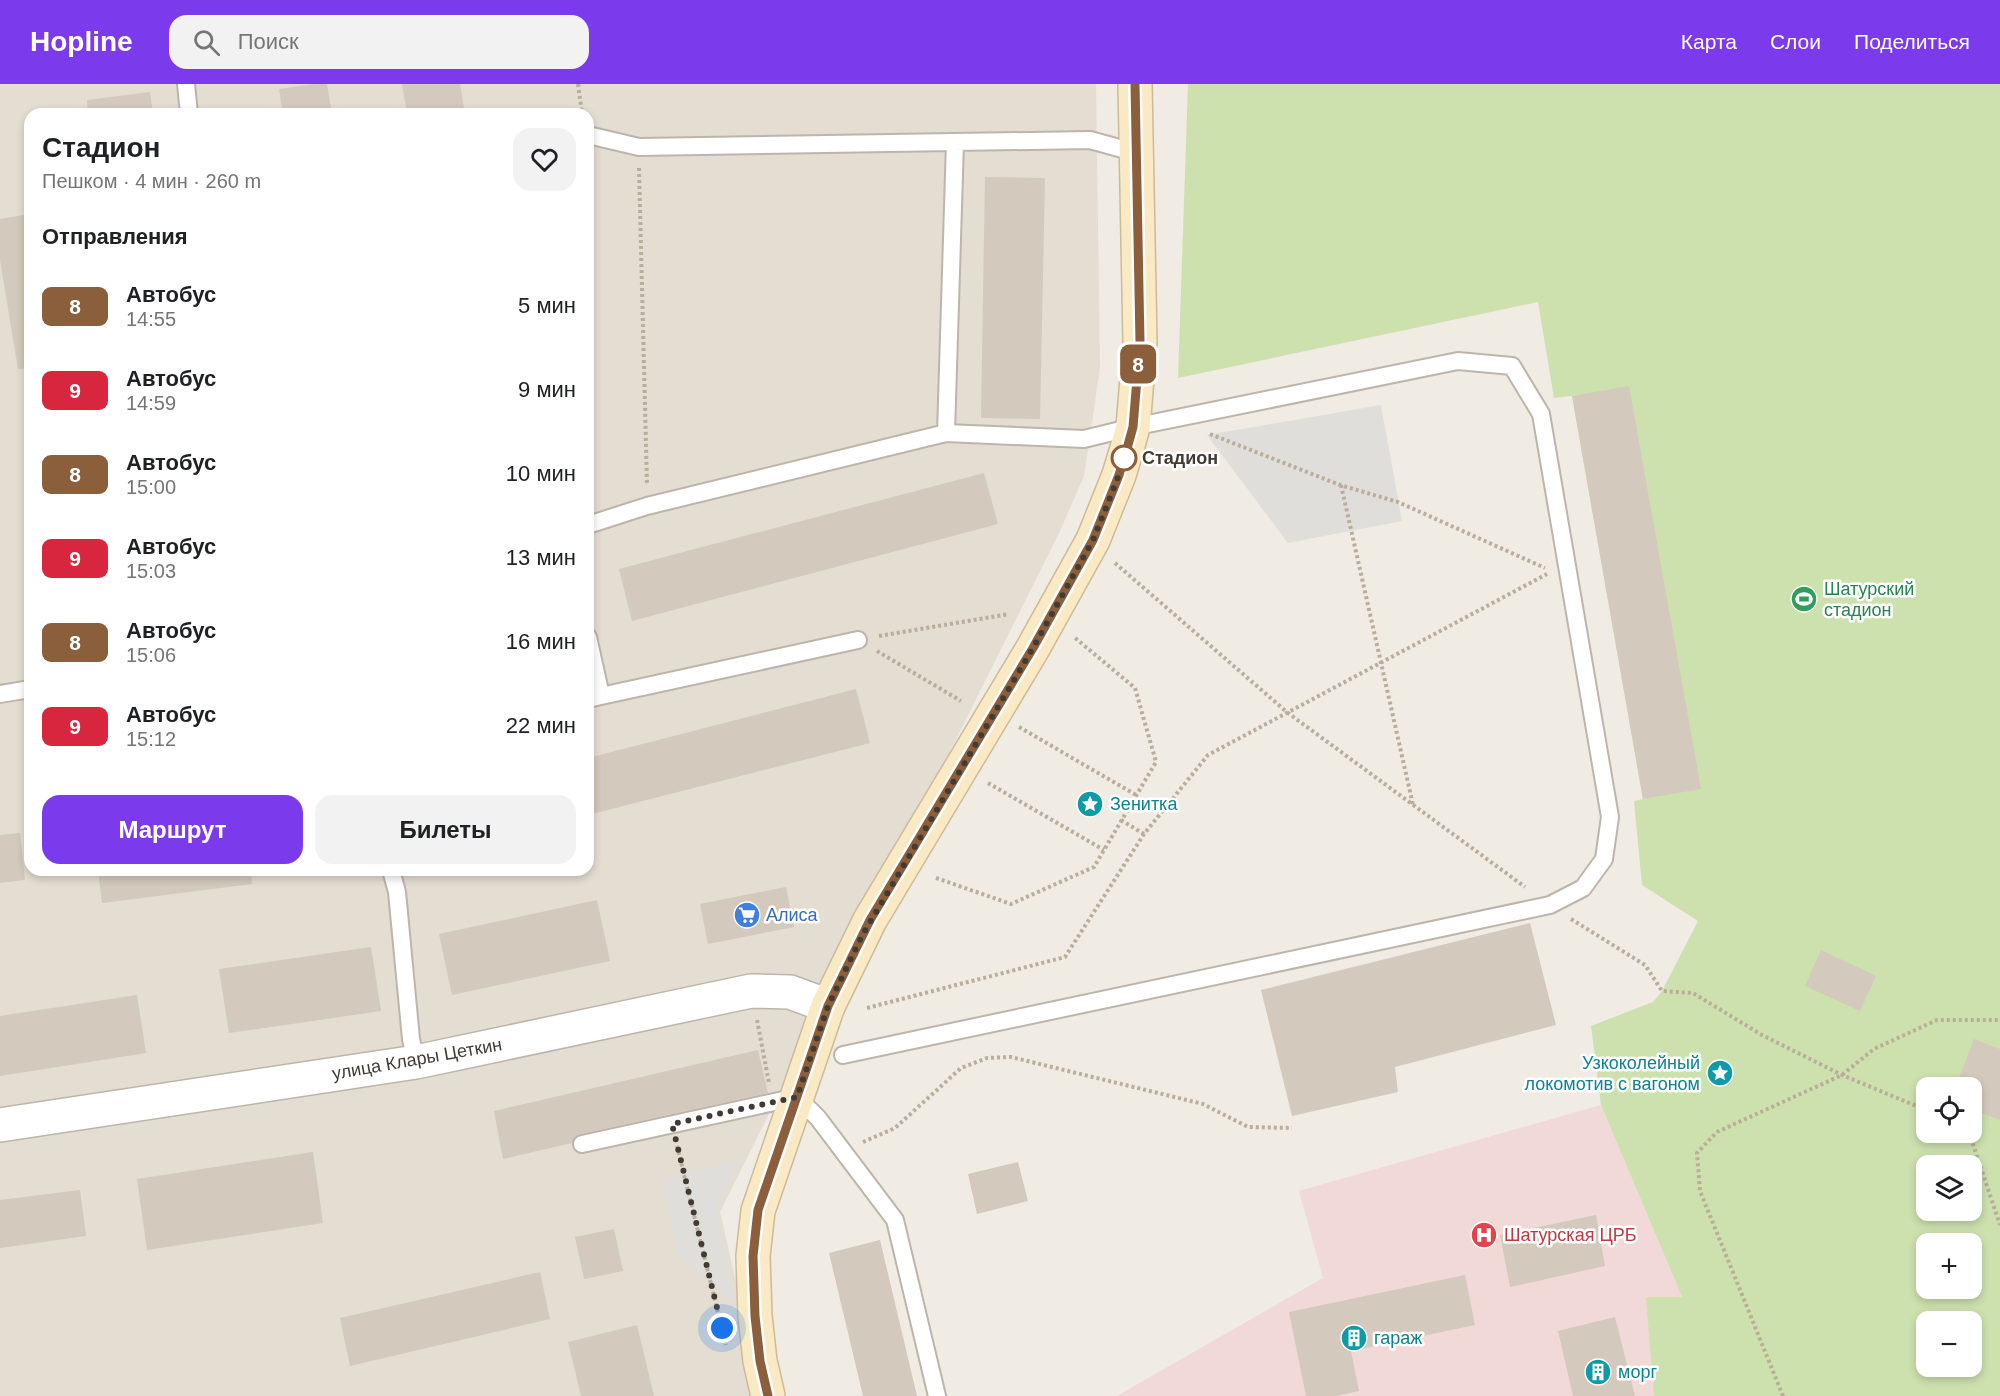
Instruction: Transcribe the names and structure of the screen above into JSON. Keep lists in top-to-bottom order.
{
  "streets": {
    "street": ["улица Клары Цеткин"]
  },
  "places": {
    "other": ["Стадион"],
    "sports": ["Шатурский стадион"],
    "place": ["Зенитка", "Узкоколейный локомотив с вагоном"],
    "supermarket": ["Алиса"],
    "hospital": ["Шатурская ЦРБ"],
    "building": ["гараж", "морг"]
  },
  "lines": ["bus line 8"],
  "page": {
    "header": "Hopline",
    "search": "Поиск",
    "nav": ["Карта", "Слои", "Поделиться"],
    "on_map": "8",
    "heading": [
      ["Стадион", "Пешком · 4 мин · 260 m"],
      "Отправления"
    ],
    "list": [
      {
        "mark": "8",
        "name": "Автобус",
        "note": "14:55",
        "value": "5 мин"
      },
      {
        "mark": "9",
        "name": "Автобус",
        "note": "14:59",
        "value": "9 мин"
      },
      {
        "mark": "8",
        "name": "Автобус",
        "note": "15:00",
        "value": "10 мин"
      },
      {
        "mark": "9",
        "name": "Автобус",
        "note": "15:03",
        "value": "13 мин"
      },
      {
        "mark": "8",
        "name": "Автобус",
        "note": "15:06",
        "value": "16 мин"
      },
      {
        "mark": "9",
        "name": "Автобус",
        "note": "15:12",
        "value": "22 мин"
      }
    ],
    "buttons": ["Маршрут", "Билеты"],
    "map_buttons": ["+", "−"]
  }
}
